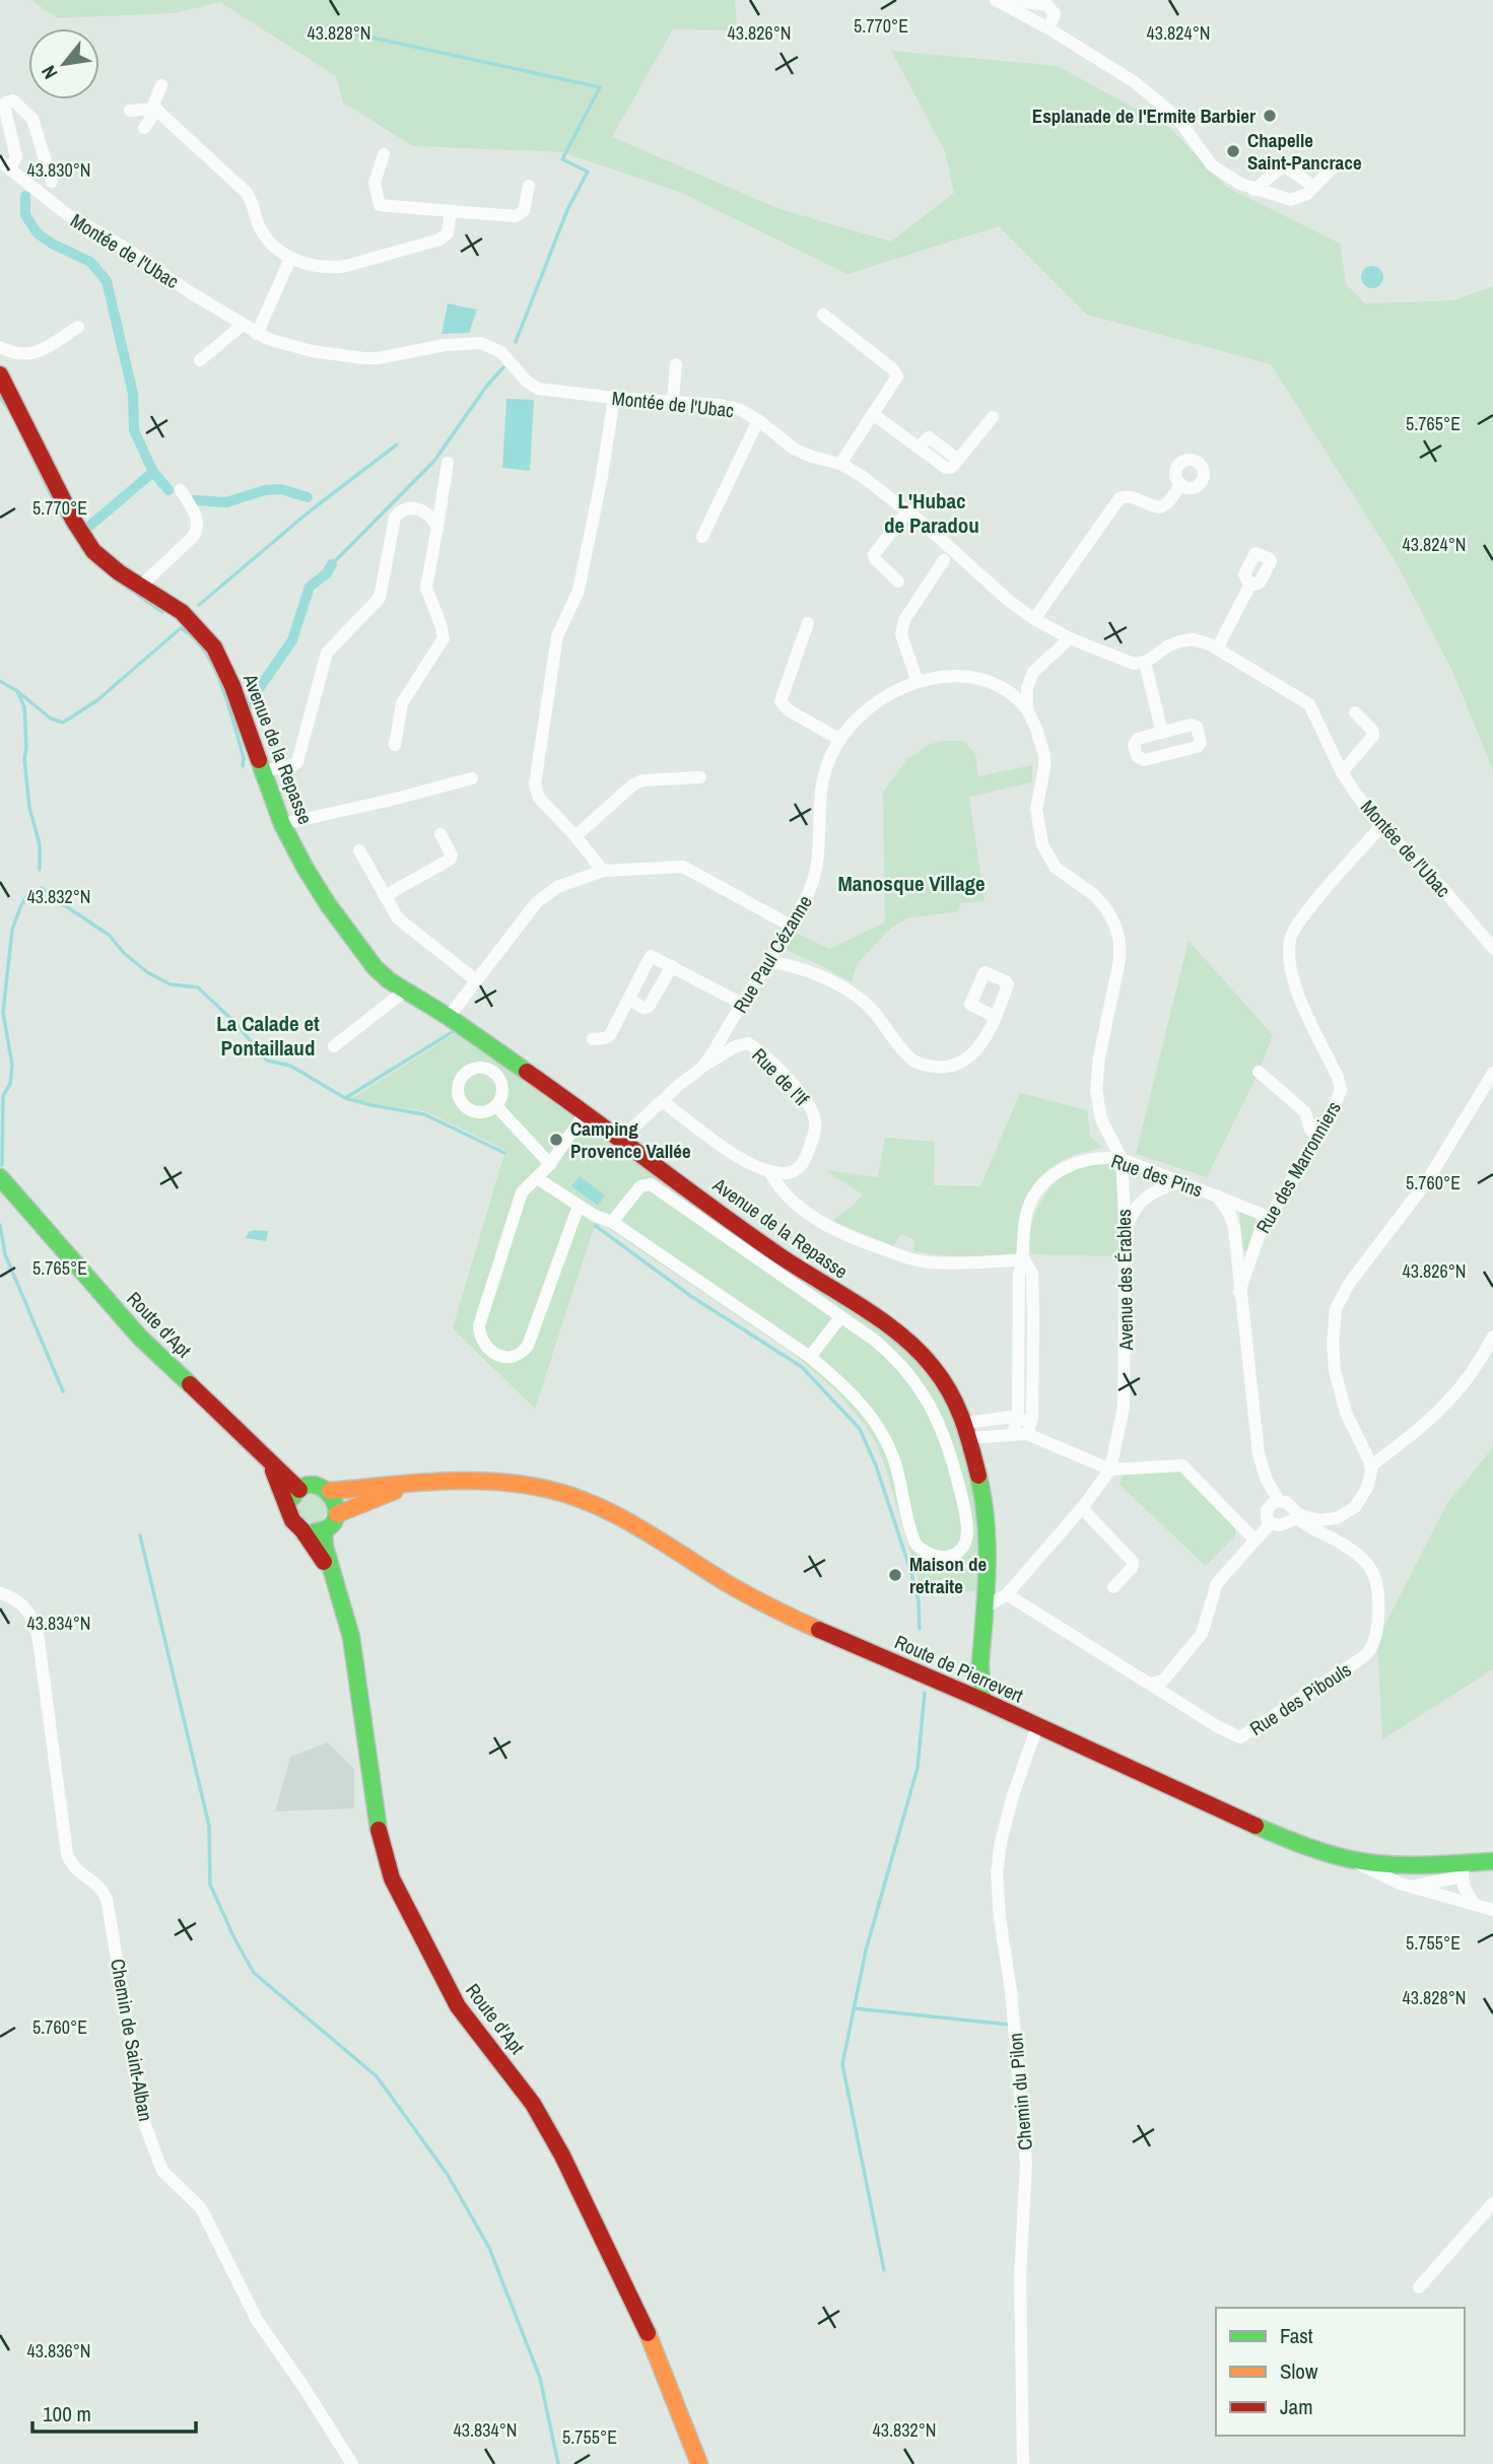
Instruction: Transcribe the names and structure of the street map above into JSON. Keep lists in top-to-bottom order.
{
  "streets": {
    "main road": ["Avenue de la Repasse", "Route d'Apt", "Route de Pierrevert"],
    "street": [
      "Montée de l'Ubac",
      "Rue Paul Cézanne",
      "Rue de l'If",
      "Rue des Marronniers",
      "Rue des Pins",
      "Avenue des Érables",
      "Rue des Pibouls",
      "Chemin de Saint-Alban",
      "Chemin du Pilon"
    ]
  },
  "crossings": [
    ["Montée de l'Ubac", "Rue des Marronniers"],
    ["Avenue de la Repasse", "Rue Paul Cézanne"],
    ["Avenue de la Repasse", "Avenue des Érables"],
    ["Avenue de la Repasse", "Route de Pierrevert"],
    ["Rue Paul Cézanne", "Rue de l'If"],
    ["Rue des Marronniers", "Rue des Pins"],
    ["Rue des Marronniers", "Rue des Pibouls"],
    ["Rue des Pins", "Avenue des Érables"],
    ["Avenue des Érables", "Rue des Pibouls"],
    ["Route d'Apt", "Route de Pierrevert"],
    ["Route de Pierrevert", "Chemin du Pilon"]
  ],
  "districts": ["L'Hubac de Paradou", "Manosque Village", "La Calade et Pontaillaud"],
  "places": [
    "Esplanade de l'Ermite Barbier",
    "Chapelle Saint-Pancrace",
    "Camping Provence Vallée",
    "Maison de retraite"
  ],
  "legend": ["Fast", "Slow", "Jam"],
  "scale_bar": "100 m",
  "north": "bottom left",
  "coordinates": [
    "5.770°E",
    "43.826°N",
    "43.824°N",
    "43.828°N",
    "43.830°N",
    "5.765°E",
    "43.832°N",
    "5.760°E",
    "43.834°N",
    "5.755°E",
    "43.836°N"
  ]
}
